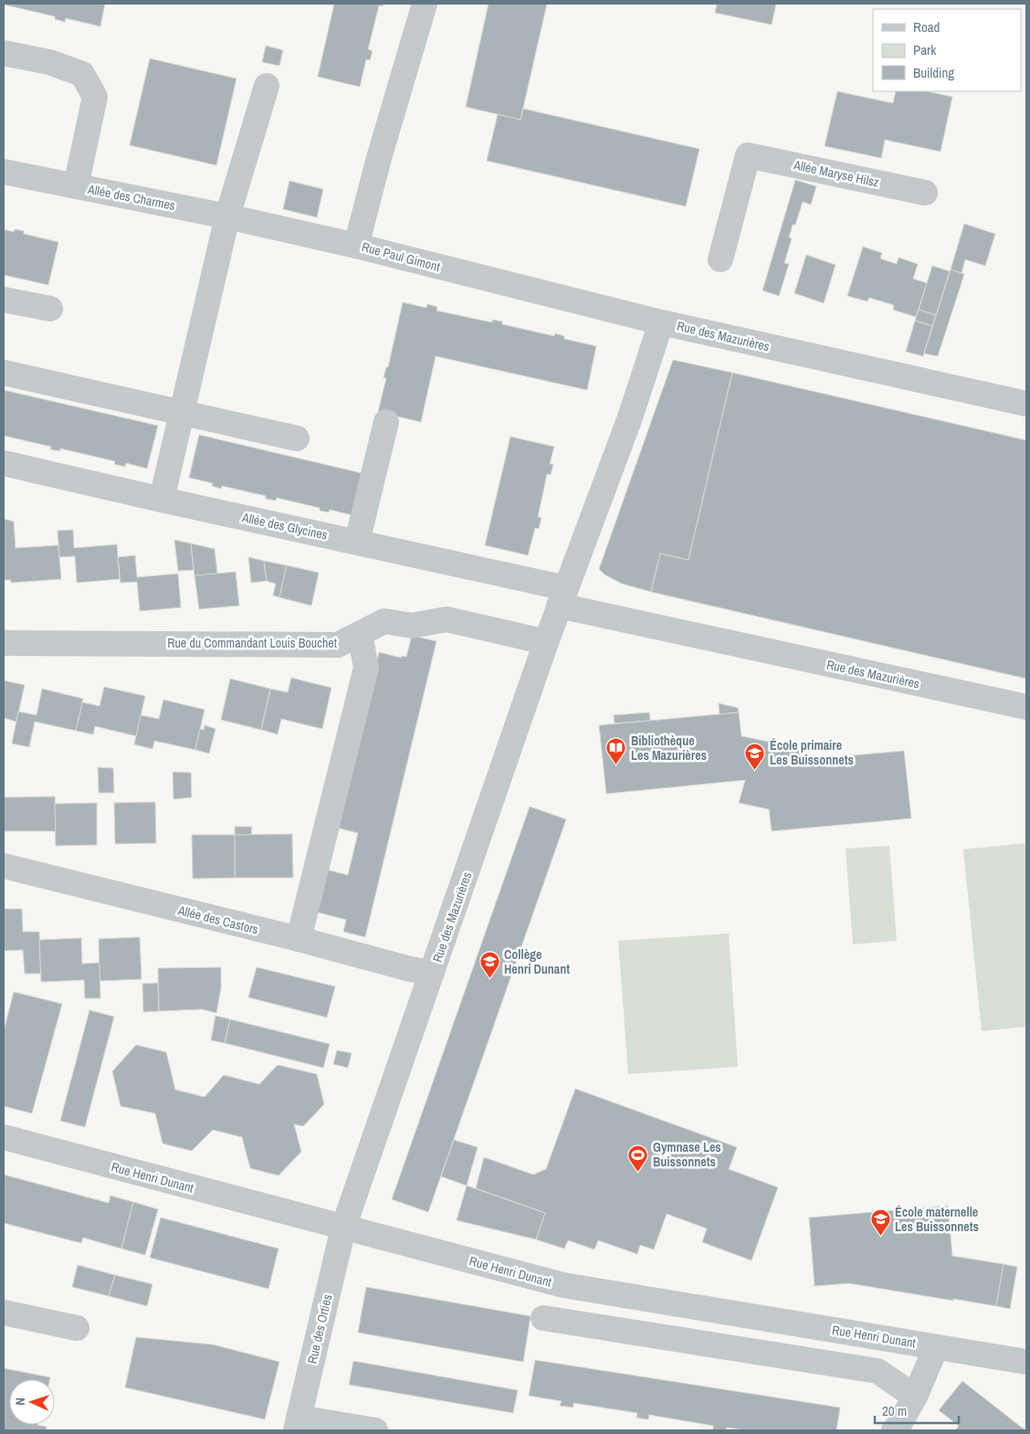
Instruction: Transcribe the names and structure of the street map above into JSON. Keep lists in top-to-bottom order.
{
  "streets": {
    "street": [
      "Allée Maryse Hilsz",
      "Allée des Charmes",
      "Rue Paul Gimont",
      "Rue des Mazurières",
      "Allée des Glycines",
      "Rue du Commandant Louis Bouchet",
      "Allée des Castors",
      "Rue Henri Dunant",
      "Rue des Orties"
    ]
  },
  "crossings": [
    ["Allée des Charmes", "Rue Paul Gimont"],
    ["Rue Paul Gimont", "Rue des Mazurières"],
    ["Rue des Mazurières", "Allée des Glycines"],
    ["Rue des Mazurières", "Rue du Commandant Louis Bouchet"],
    ["Rue des Mazurières", "Allée des Castors"],
    ["Rue des Mazurières", "Rue Henri Dunant"],
    ["Rue des Mazurières", "Rue des Orties"],
    ["Rue Henri Dunant", "Rue des Orties"]
  ],
  "places": {
    "library": ["Bibliothèque Les Mazurières"],
    "school or university": ["École primaire Les Buissonnets", "Collège Henri Dunant", "École maternelle Les Buissonnets"],
    "sports": ["Gymnase Les Buissonnets"]
  },
  "legend": ["Road", "Park", "Building"],
  "scale_bar": "20 m",
  "north": "left"
}
